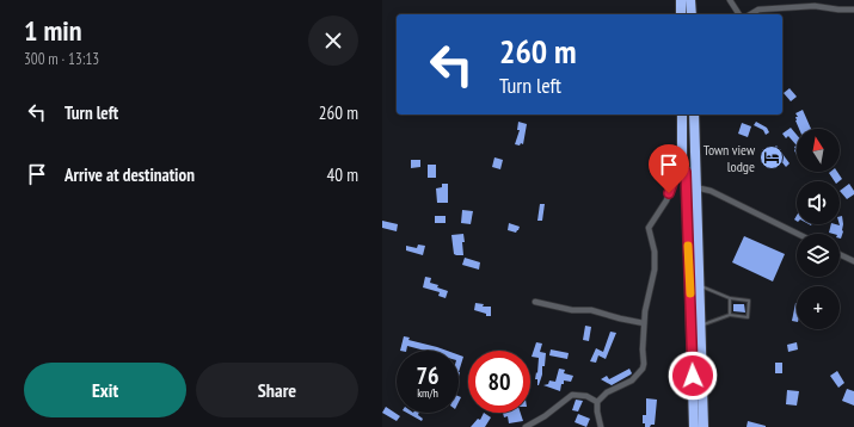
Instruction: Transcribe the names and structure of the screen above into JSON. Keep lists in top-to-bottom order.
{
  "places": {
    "hotel": ["Town view lodge"]
  },
  "north": "top",
  "page": {
    "heading": ["1 min", "300 m · 13:13"],
    "turn": ["260 m", "Turn left"],
    "list": [
      {
        "name": "Turn left",
        "value": "260 m"
      },
      {
        "name": "Arrive at destination",
        "value": "40 m"
      }
    ],
    "map_buttons": "+",
    "speed": "76 km/h",
    "limit": "80",
    "buttons": ["Exit", "Share"]
  }
}
